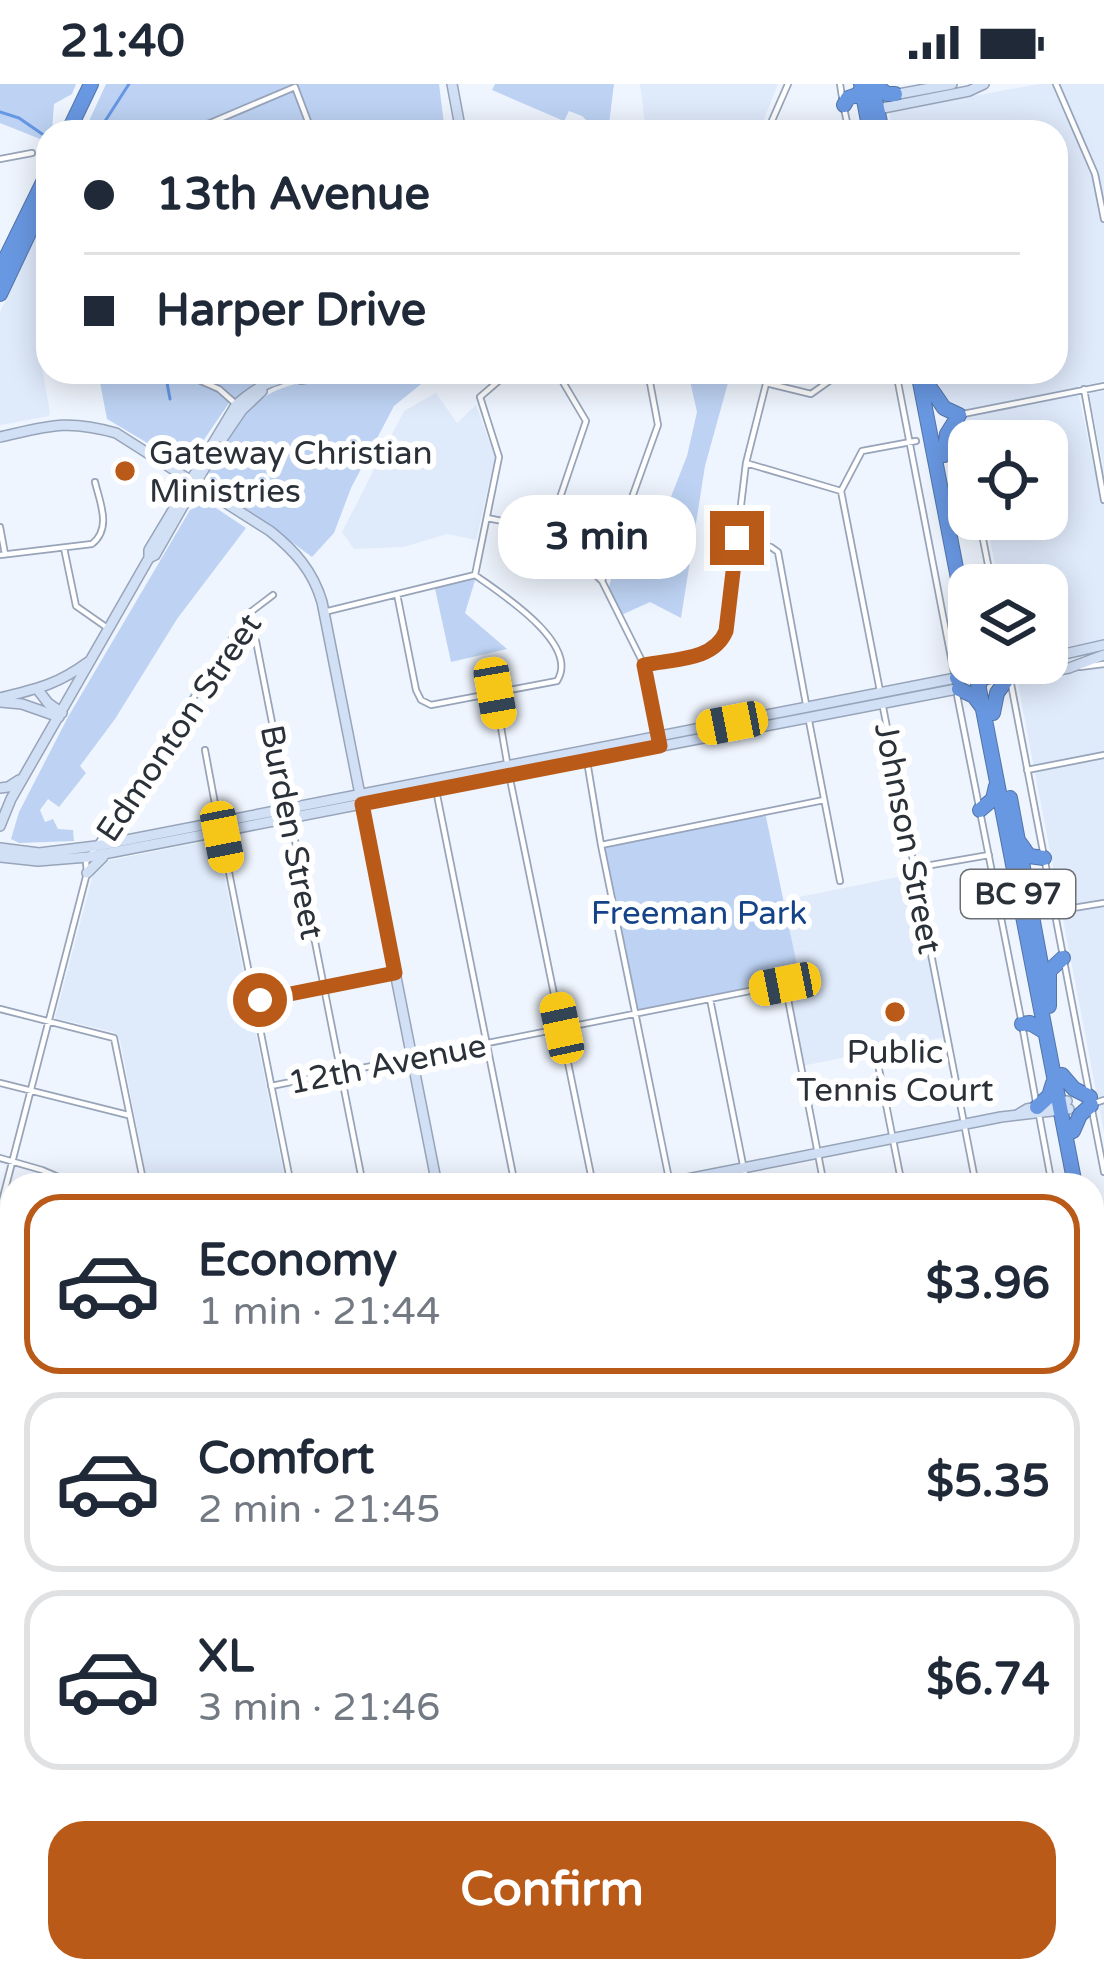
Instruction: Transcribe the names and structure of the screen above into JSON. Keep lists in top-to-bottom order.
{
  "streets": {
    "highway": ["BC 97"],
    "street": [
      "Edmonton Street",
      "Burden Street",
      "Johnson Street",
      "12th Avenue"
    ]
  },
  "crossings": [
    ["Edmonton Street", "Burden Street"],
    ["Burden Street", "12th Avenue"]
  ],
  "parks": ["Freeman Park"],
  "places": ["Gateway Christian Ministries", "Public Tennis Court"],
  "page": {
    "status": "21:40",
    "banner": ["13th Avenue", "Harper Drive"],
    "bubble": "3 min",
    "list": [
      {
        "name": "Economy",
        "note": "1 min · 21:44",
        "value": "$3.96"
      },
      {
        "name": "Comfort",
        "note": "2 min · 21:45",
        "value": "$5.35"
      },
      {
        "name": "XL",
        "note": "3 min · 21:46",
        "value": "$6.74"
      }
    ],
    "buttons": "Confirm"
  }
}
